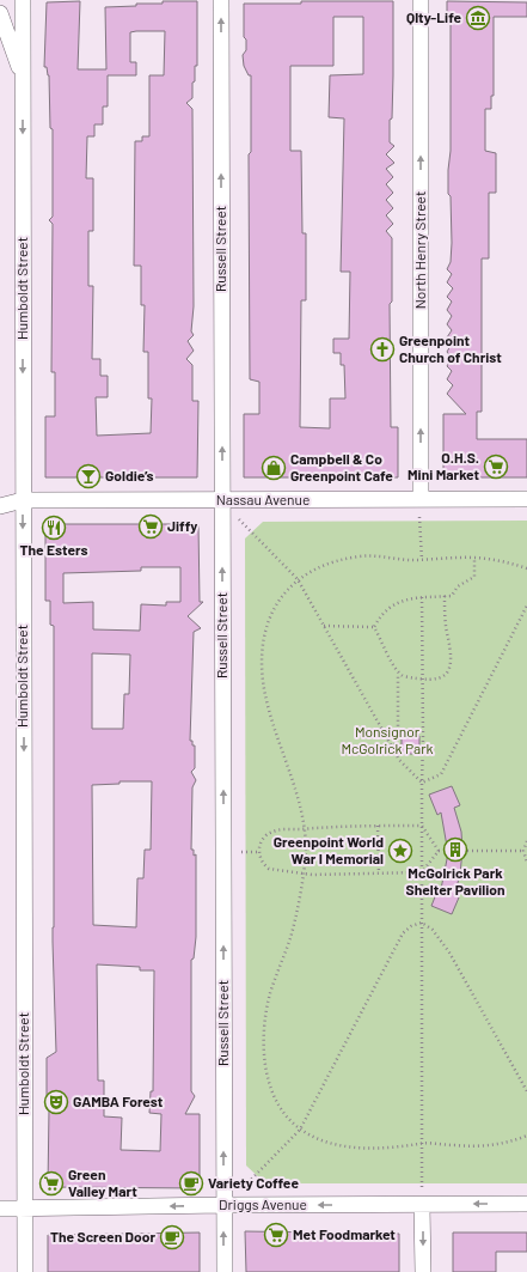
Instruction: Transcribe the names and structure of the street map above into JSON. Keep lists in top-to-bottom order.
{
  "streets": {
    "street": [
      "Russell Street",
      "North Henry Street",
      "Humboldt Street",
      "Nassau Avenue",
      "Driggs Avenue"
    ]
  },
  "crossings": [
    ["Russell Street", "Nassau Avenue"],
    ["Russell Street", "Driggs Avenue"],
    ["North Henry Street", "Nassau Avenue"],
    ["Humboldt Street", "Nassau Avenue"],
    ["Humboldt Street", "Driggs Avenue"]
  ],
  "one_way": [
    "Russell Street",
    "North Henry Street",
    "Humboldt Street",
    "Driggs Avenue"
  ],
  "parks": ["Monsignor McGolrick Park"],
  "places": {
    "museum": ["Qlty-Life"],
    "church": ["Greenpoint Church of Christ"],
    "supermarket": [
      "O.H.S. Mini Market",
      "Jiffy",
      "Green Valley Mart",
      "Met Foodmarket"
    ],
    "shop": ["Campbell & Co Greenpoint Cafe"],
    "bar": ["Goldie’s"],
    "restaurant": ["The Esters"],
    "building": ["McGolrick Park Shelter Pavilion"],
    "place": ["Greenpoint World War I Memorial"],
    "theatre": ["GAMBA Forest"],
    "cafe": ["Variety Coffee", "The Screen Door"]
  }
}
